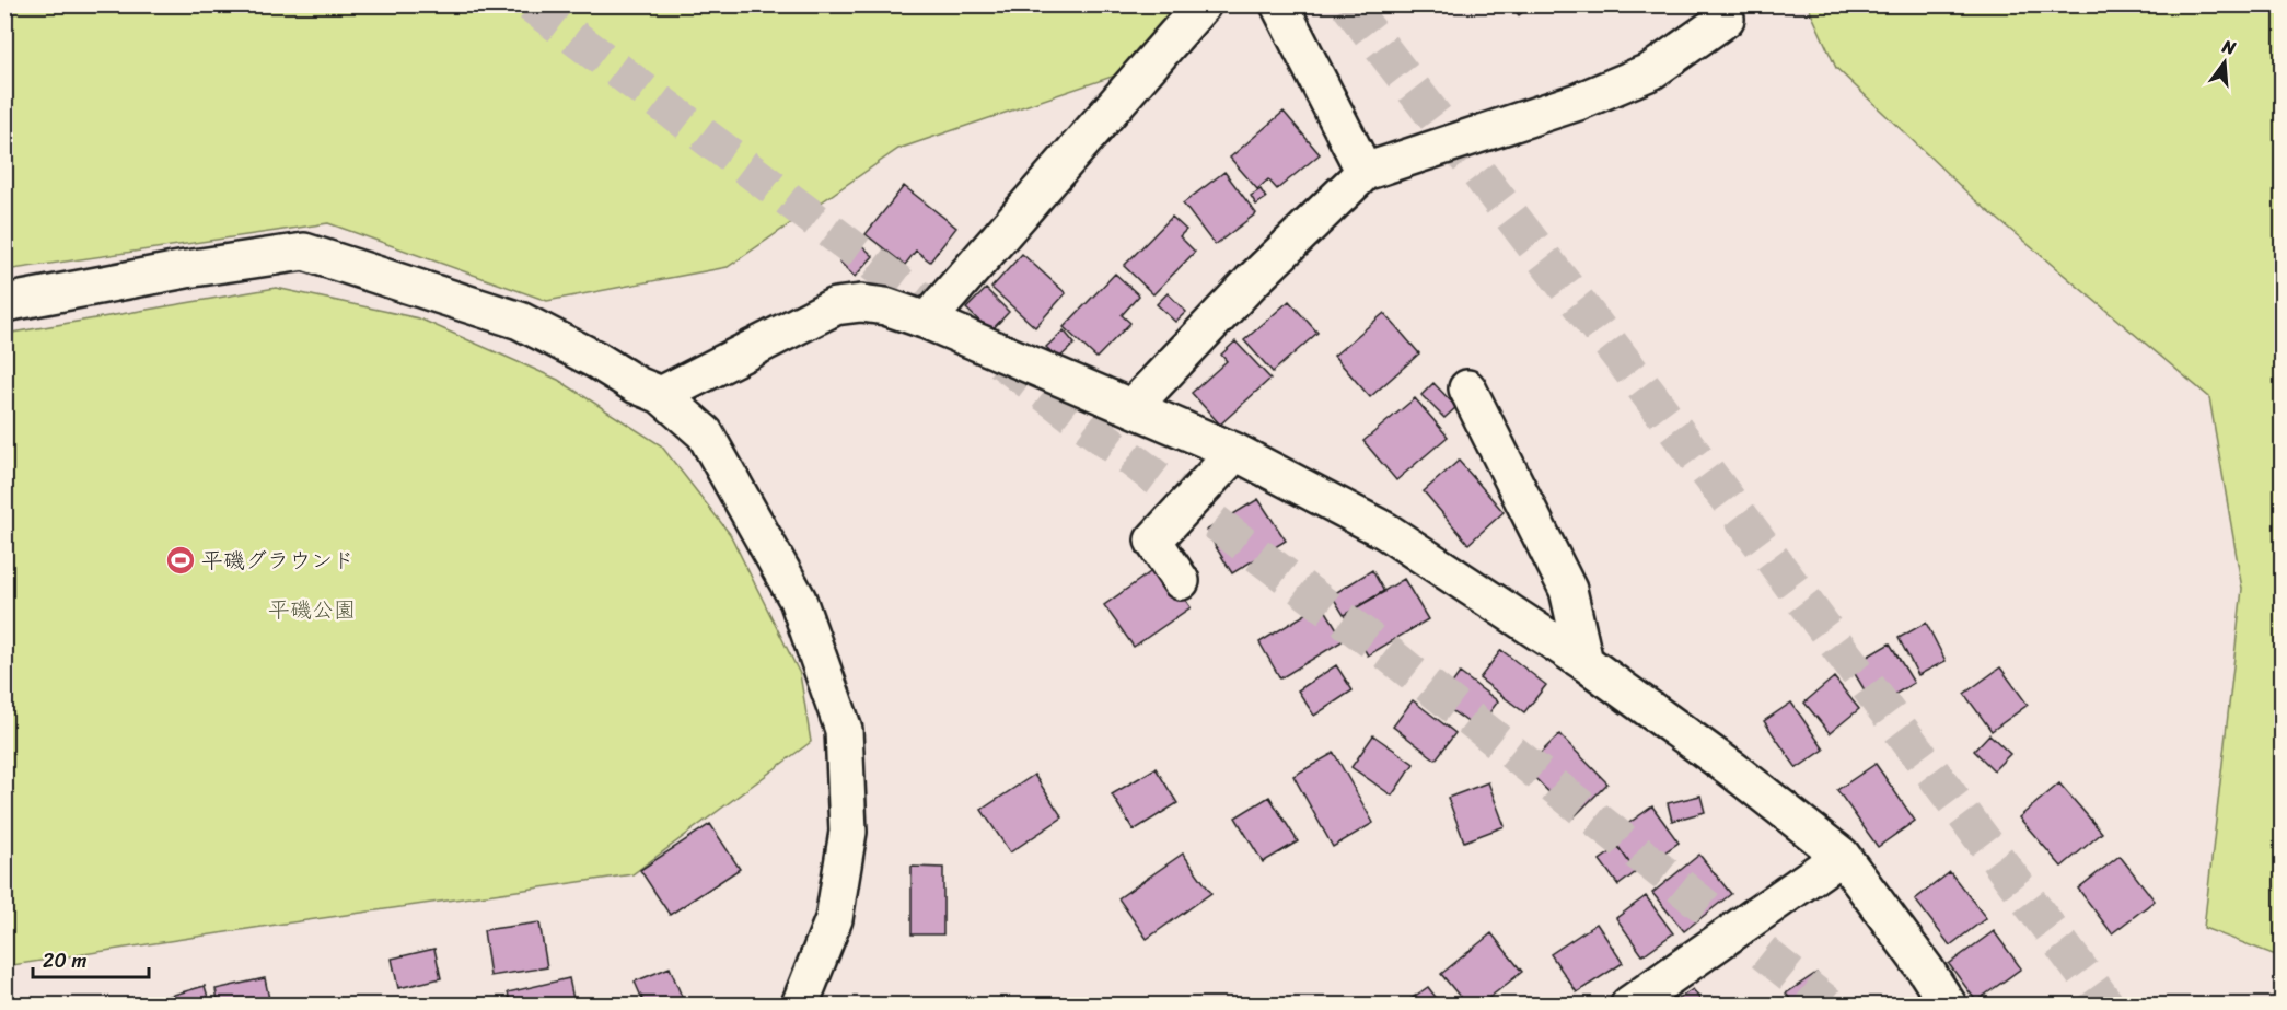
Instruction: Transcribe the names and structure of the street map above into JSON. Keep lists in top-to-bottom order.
{
  "parks": ["平磯公園"],
  "places": {
    "sports": ["平磯グラウンド"]
  },
  "scale_bar": "20 m",
  "north": "top"
}
